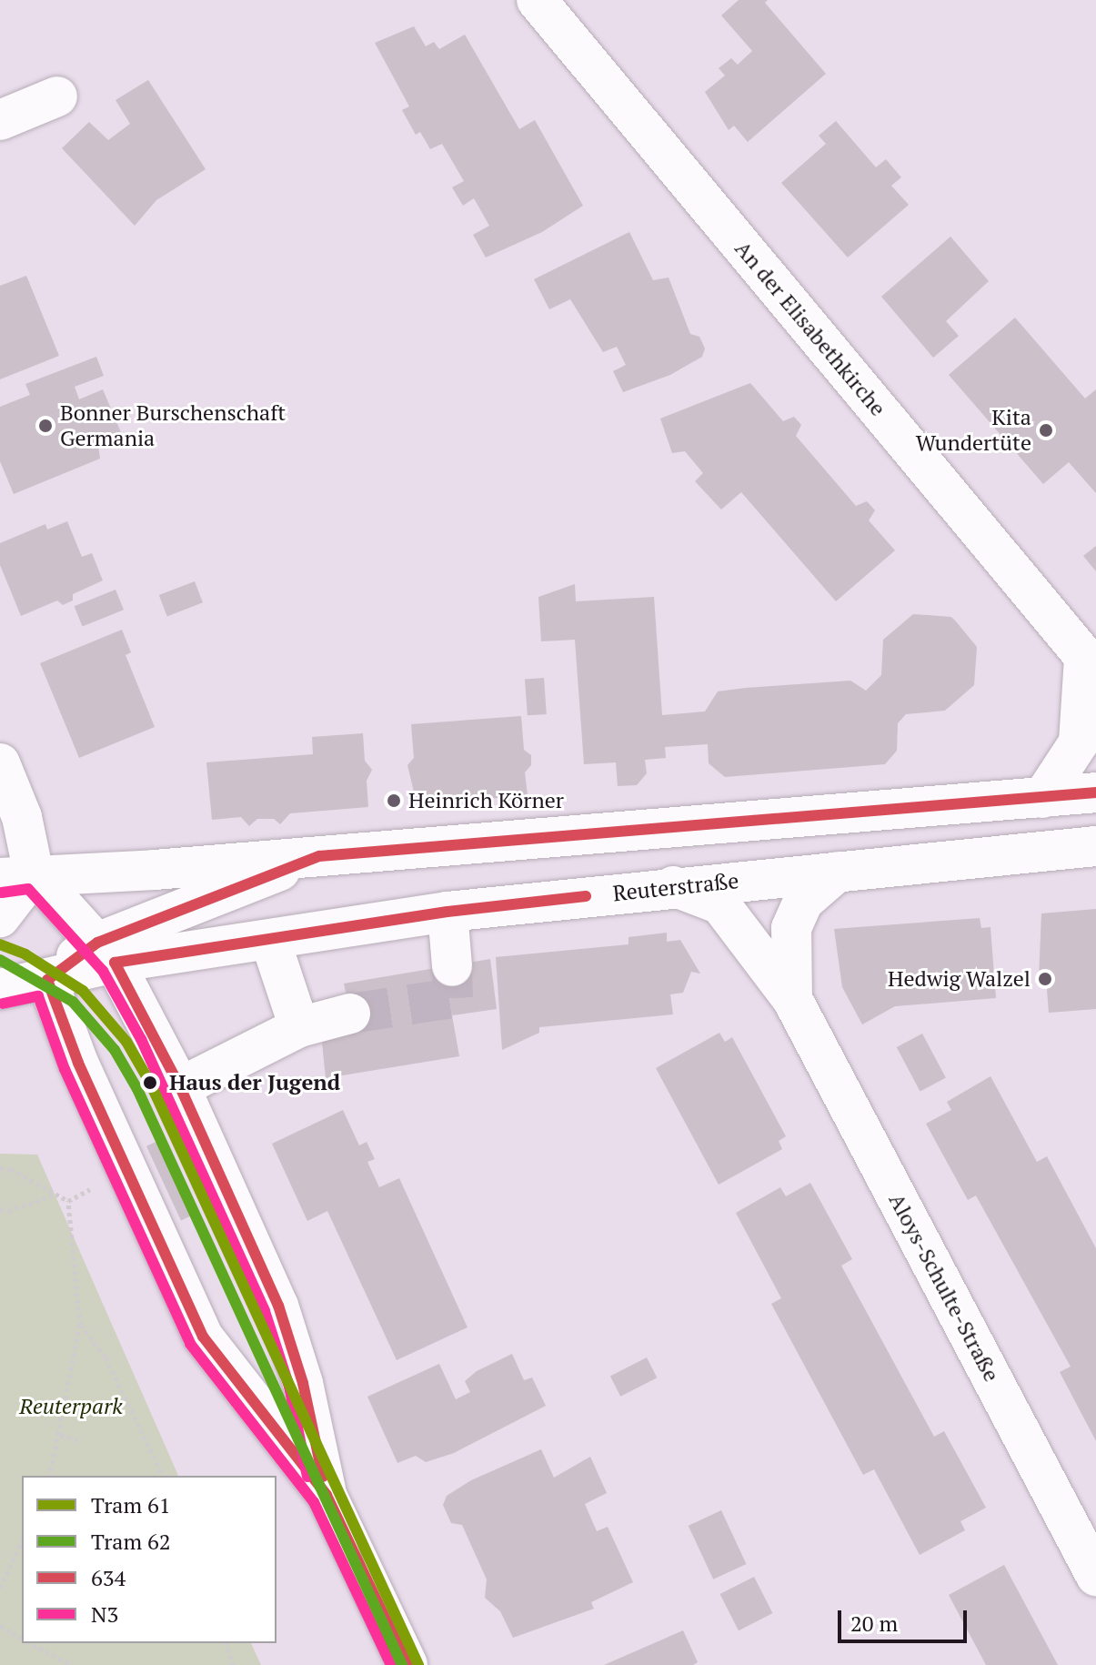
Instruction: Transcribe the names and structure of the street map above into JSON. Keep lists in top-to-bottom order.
{
  "streets": {
    "main road": ["An der Elisabethkirche", "Reuterstraße", "Aloys-Schulte-Straße"]
  },
  "crossings": [
    ["Reuterstraße", "Aloys-Schulte-Straße"]
  ],
  "parks": ["Reuterpark"],
  "places": [
    "Bonner Burschenschaft Germania",
    "Kita Wundertüte",
    "Heinrich Körner",
    "Hedwig Walzel",
    "Haus der Jugend"
  ],
  "lines": [
    "transit line 634",
    "transit line N3",
    "tram line 61",
    "tram line 62"
  ],
  "legend": [
    "Tram 61",
    "Tram 62",
    "634",
    "N3"
  ],
  "scale_bar": "20 m"
}
